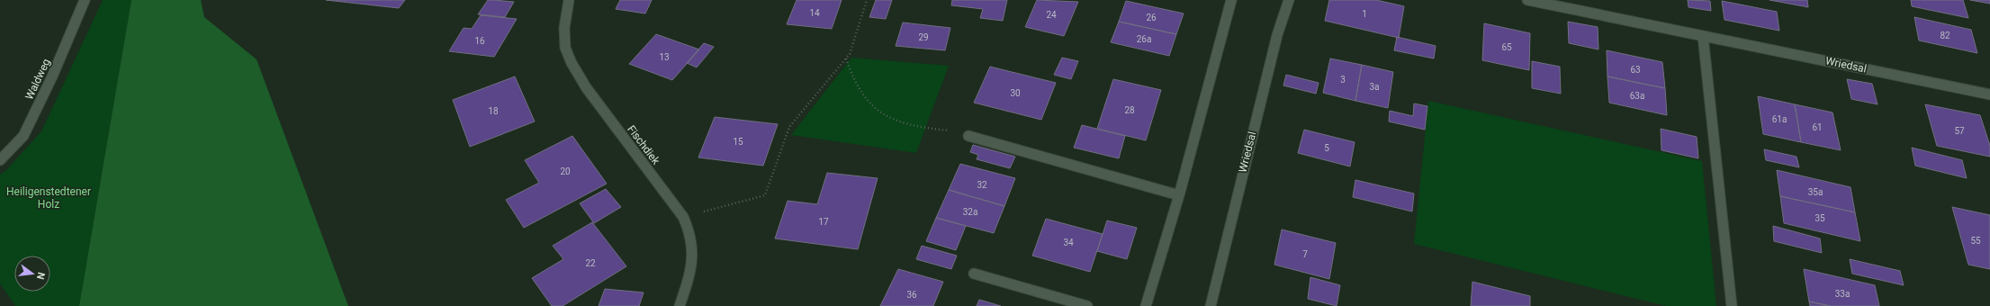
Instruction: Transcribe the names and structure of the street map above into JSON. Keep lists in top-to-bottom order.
{
  "streets": {
    "street": ["Wriedsal", "Waldweg", "Fischdiek"]
  },
  "parks": ["Heiligenstedtener Holz"],
  "house_numbers": [
    "14",
    "1",
    "24",
    "26",
    "82",
    "29",
    "26a",
    "16",
    "65",
    "13",
    "63",
    "3",
    "3a",
    "30",
    "63a",
    "28",
    "18",
    "61a",
    "61",
    "57",
    "15",
    "5",
    "20",
    "32",
    "35a",
    "32a",
    "35",
    "17",
    "55",
    "34",
    "7",
    "22",
    "33a",
    "36"
  ],
  "north": "right"
}
